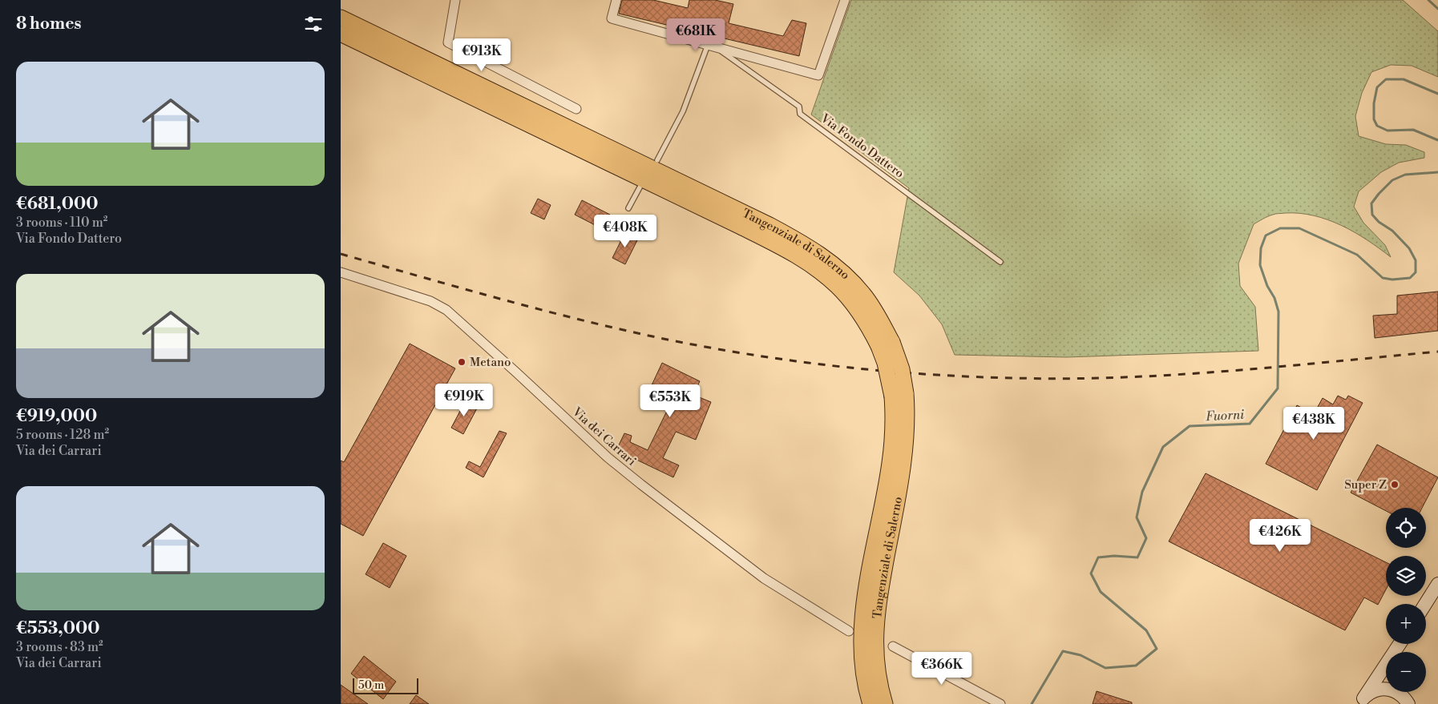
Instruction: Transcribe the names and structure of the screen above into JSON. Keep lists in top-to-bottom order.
{
  "streets": {
    "highway": ["Tangenziale di Salerno"],
    "street": ["Via Fondo Dattero", "Via dei Carrari"]
  },
  "water": ["Fuorni"],
  "places": ["Metano", "Super Z"],
  "scale_bar": "50 m",
  "page": {
    "heading": "8 homes",
    "price": [
      "€681K",
      "€913K",
      "€408K",
      "€919K",
      "€553K",
      "€438K",
      "€426K",
      "€366K"
    ],
    "list": [
      {
        "name": "€681,000",
        "note": "3 rooms · 110 m² · Via Fondo Dattero"
      },
      {
        "name": "€919,000",
        "note": "5 rooms · 128 m² · Via dei Carrari"
      },
      {
        "name": "€553,000",
        "note": "3 rooms · 83 m² · Via dei Carrari"
      }
    ],
    "map_buttons": ["+", "−"],
    "scale": "50 m"
  }
}
